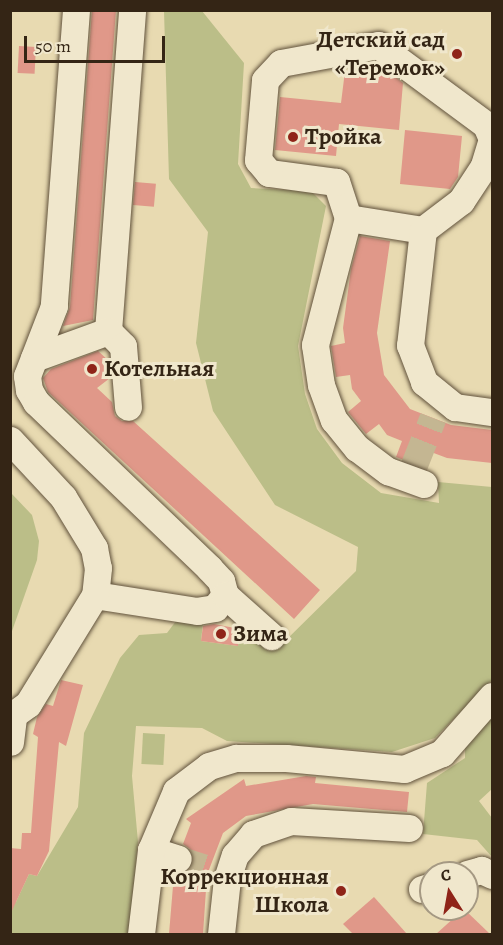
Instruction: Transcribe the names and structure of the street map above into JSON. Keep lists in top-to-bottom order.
{
  "places": [
    "Детский сад «Теремок»",
    "Тройка",
    "Котельная",
    "Зима",
    "Коррекционная Школа"
  ],
  "scale_bar": "50 m",
  "north": "top"
}
